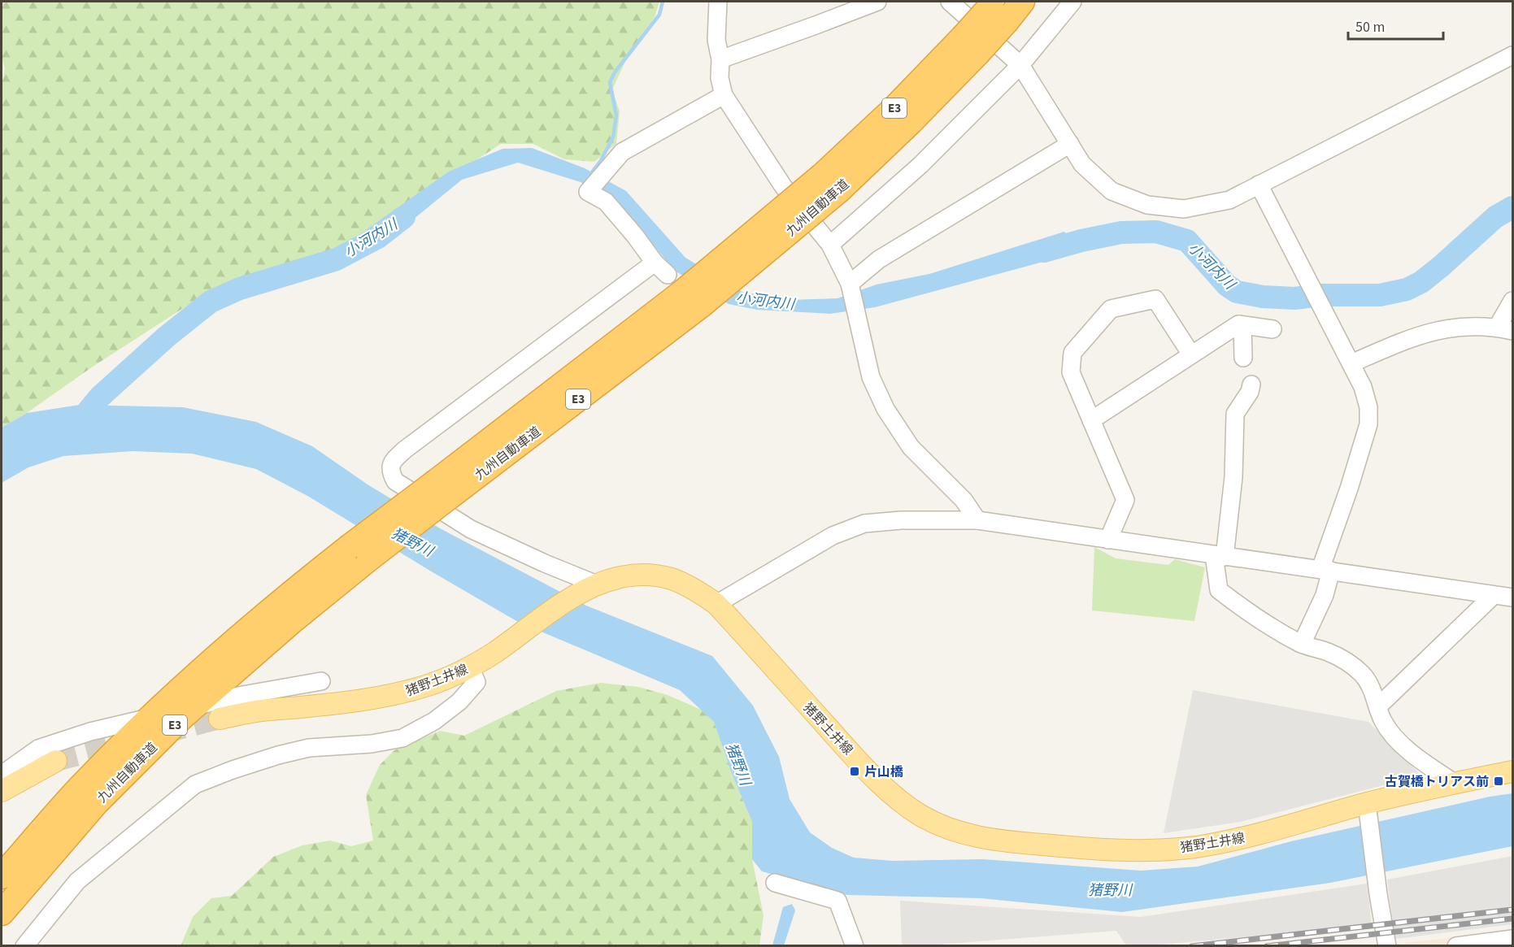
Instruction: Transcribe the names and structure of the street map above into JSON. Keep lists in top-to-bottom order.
{
  "streets": {
    "highway": ["E3", "九州自動車道"],
    "main road": ["猪野土井線"]
  },
  "water": ["小河内川", "猪野川"],
  "places": {
    "transit": ["片山橋", "古賀橋トリアス前"]
  },
  "scale_bar": "50 m"
}
